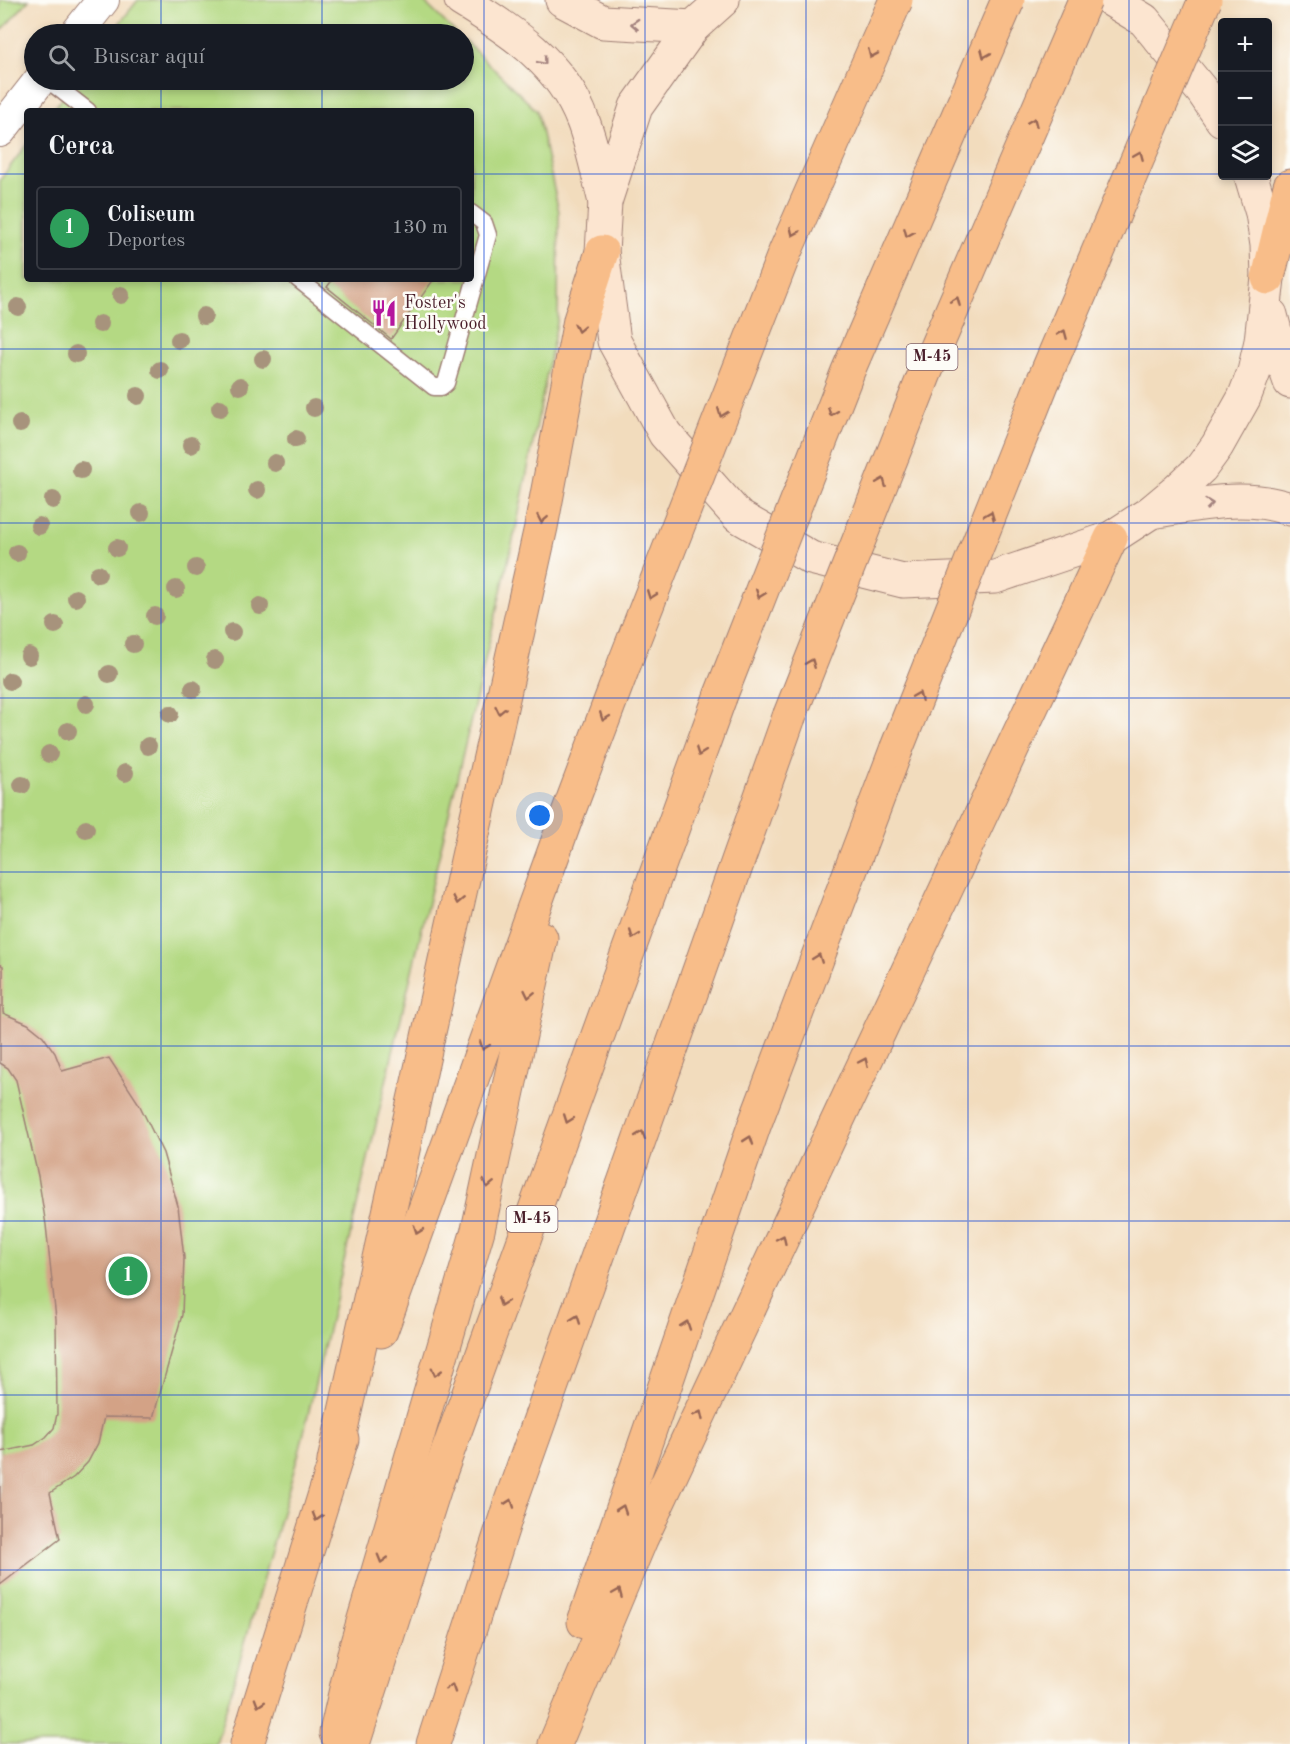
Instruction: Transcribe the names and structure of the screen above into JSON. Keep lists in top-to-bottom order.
{
  "streets": {
    "highway": ["M-45"]
  },
  "places": {
    "restaurant": ["Foster's Hollywood"]
  },
  "page": {
    "map_buttons": ["+", "−"],
    "search": "Buscar aquí",
    "heading": "Cerca",
    "list": [
      {
        "mark": "1",
        "name": "Coliseum",
        "note": "Deportes",
        "value": "130 m"
      }
    ],
    "pins": "1"
  }
}
